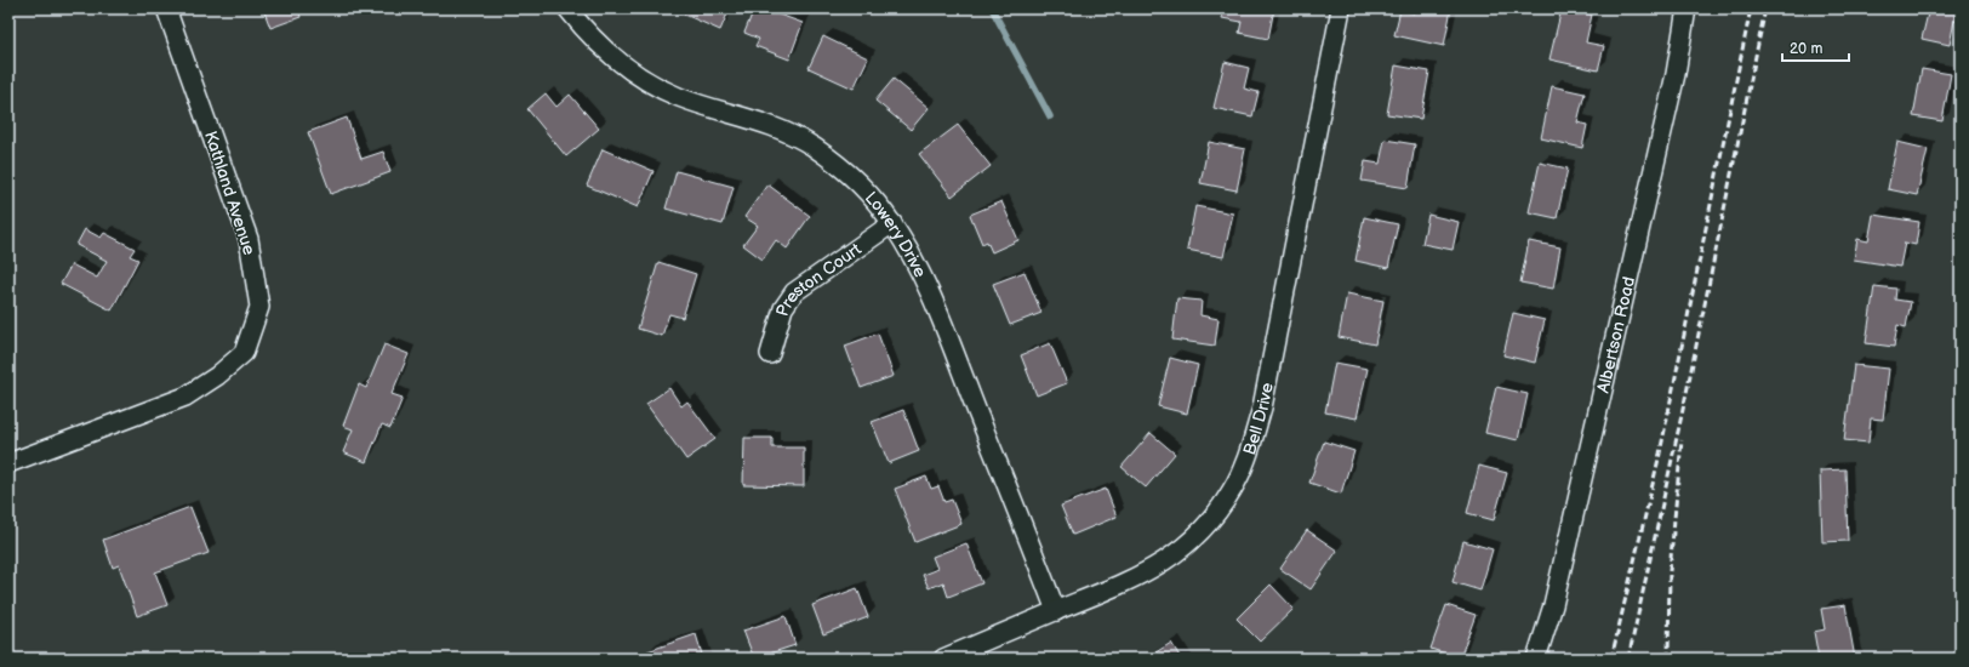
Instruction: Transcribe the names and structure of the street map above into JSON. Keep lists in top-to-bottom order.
{
  "streets": {
    "street": [
      "Kathland Avenue",
      "Lowery Drive",
      "Preston Court",
      "Albertson Road",
      "Bell Drive"
    ]
  },
  "crossings": [
    ["Lowery Drive", "Preston Court"],
    ["Lowery Drive", "Bell Drive"]
  ],
  "scale_bar": "20 m"
}
